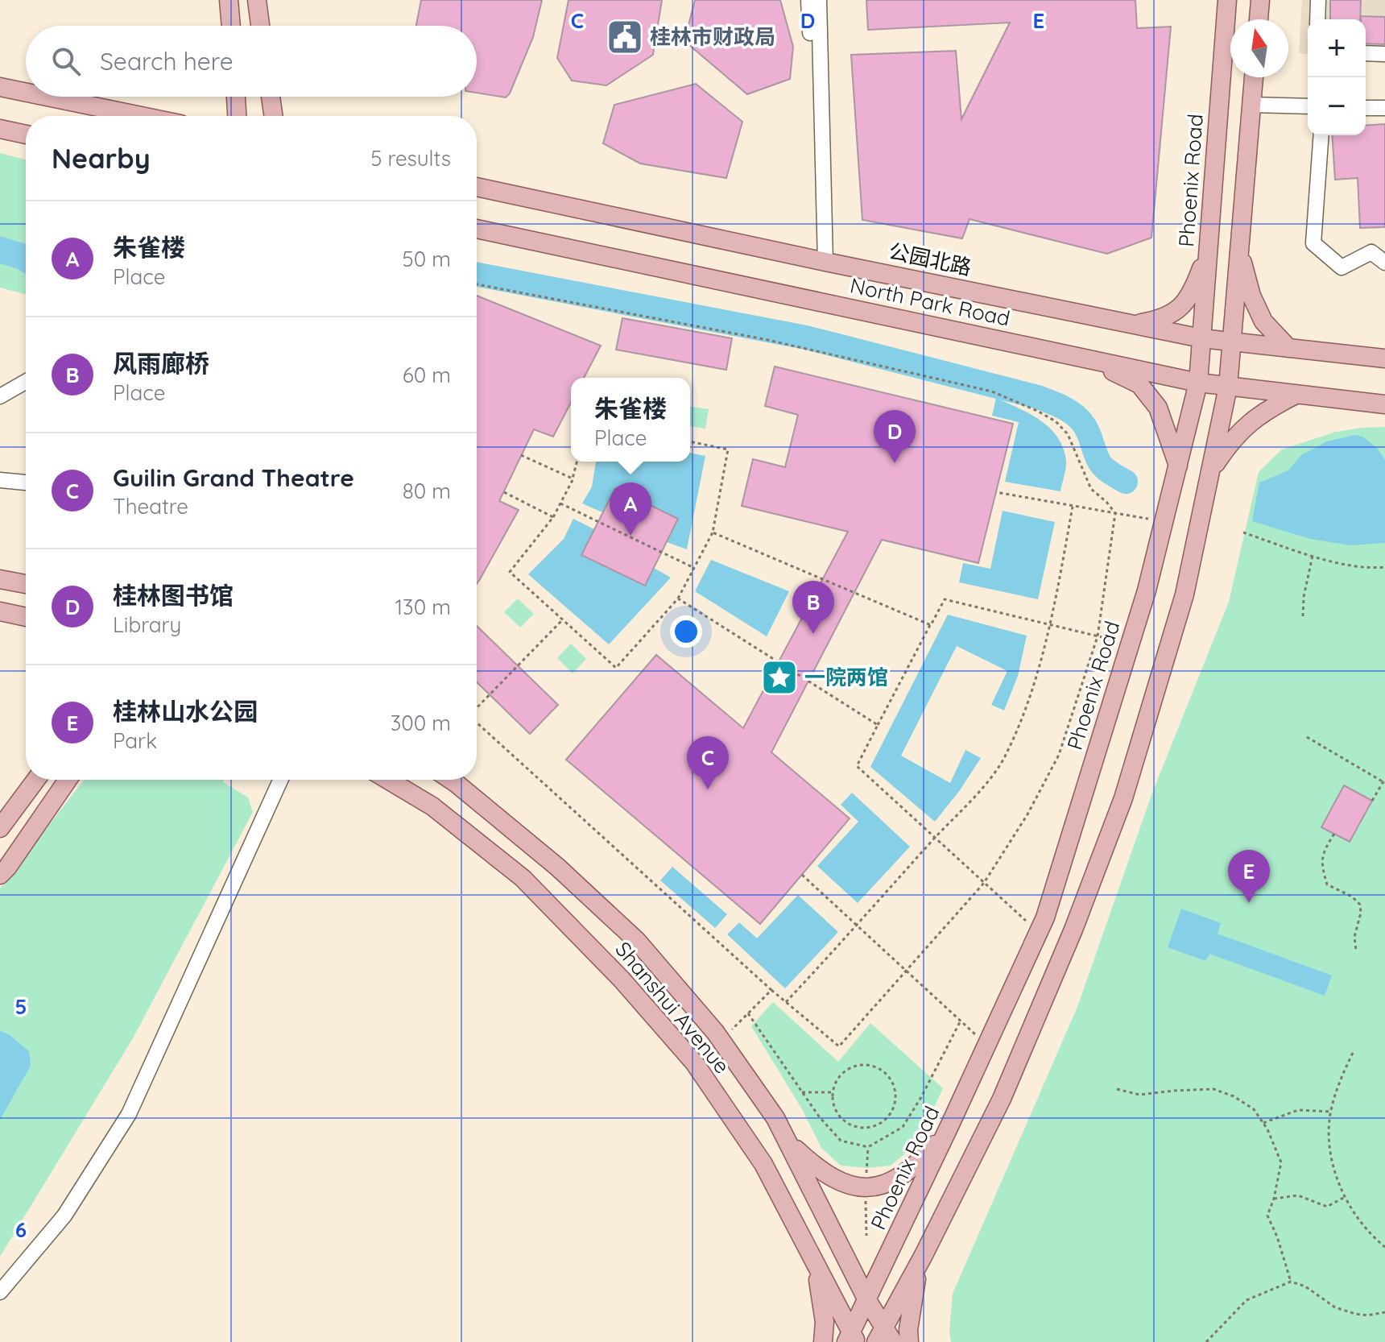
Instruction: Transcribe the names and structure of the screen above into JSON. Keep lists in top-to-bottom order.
{
  "streets": {
    "main road": [
      "Phoenix Road",
      "公园北路",
      "North Park Road",
      "Shanshui Avenue"
    ]
  },
  "crossings": [
    ["Phoenix Road", "公园北路"],
    ["Phoenix Road", "North Park Road"],
    ["Phoenix Road", "Shanshui Avenue"]
  ],
  "places": {
    "public building": ["桂林市财政局"],
    "place": ["一院两馆"]
  },
  "north": "top",
  "page": {
    "map_buttons": ["+", "−"],
    "search": "Search here",
    "heading": ["Nearby", "5 results"],
    "list": [
      {
        "mark": "A",
        "name": "朱雀楼",
        "note": "Place",
        "value": "50 m"
      },
      {
        "mark": "B",
        "name": "风雨廊桥",
        "note": "Place",
        "value": "60 m"
      },
      {
        "mark": "C",
        "name": "Guilin Grand Theatre",
        "note": "Theatre",
        "value": "80 m"
      },
      {
        "mark": "D",
        "name": "桂林图书馆",
        "note": "Library",
        "value": "130 m"
      },
      {
        "mark": "E",
        "name": "桂林山水公园",
        "note": "Park",
        "value": "300 m"
      }
    ],
    "popup": ["朱雀楼", "Place"],
    "pins": [
      "D",
      "A",
      "B",
      "C",
      "E"
    ]
  },
  "grid": {
    "columns": ["C", "D", "E"],
    "rows": ["5", "6"]
  }
}
